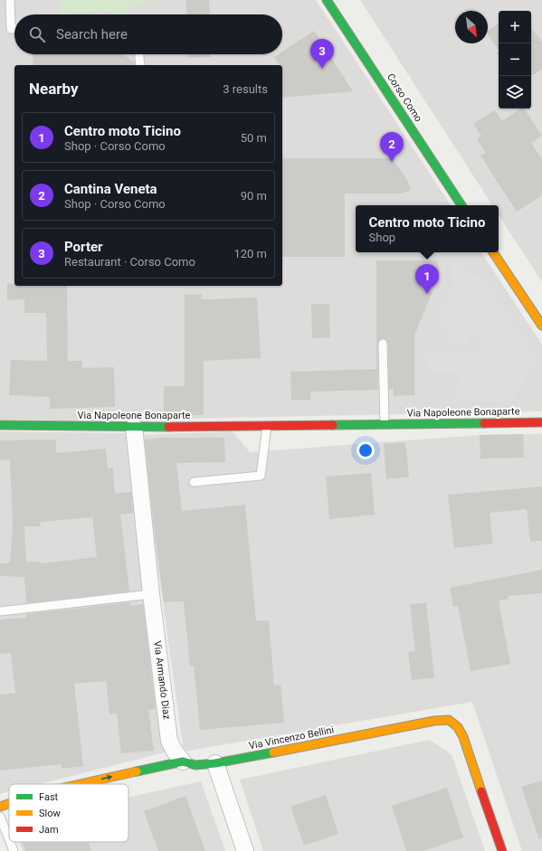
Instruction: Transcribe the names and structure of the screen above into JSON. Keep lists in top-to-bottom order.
{
  "streets": {
    "street": [
      "Corso Como",
      "Via Napoleone Bonaparte",
      "Via Armando Diaz",
      "Via Vincenzo Bellini"
    ]
  },
  "crossings": [
    ["Via Napoleone Bonaparte", "Via Armando Diaz"],
    ["Via Armando Diaz", "Via Vincenzo Bellini"]
  ],
  "legend": ["Fast", "Slow", "Jam"],
  "north": "bottom right",
  "page": {
    "map_buttons": ["+", "−"],
    "search": "Search here",
    "pins": ["3", "2", "1"],
    "heading": ["Nearby", "3 results"],
    "list": [
      {
        "mark": "1",
        "name": "Centro moto Ticino",
        "note": "Shop · Corso Como",
        "value": "50 m"
      },
      {
        "mark": "2",
        "name": "Cantina Veneta",
        "note": "Shop · Corso Como",
        "value": "90 m"
      },
      {
        "mark": "3",
        "name": "Porter",
        "note": "Restaurant · Corso Como",
        "value": "120 m"
      }
    ],
    "popup": ["Centro moto Ticino", "Shop"]
  }
}
